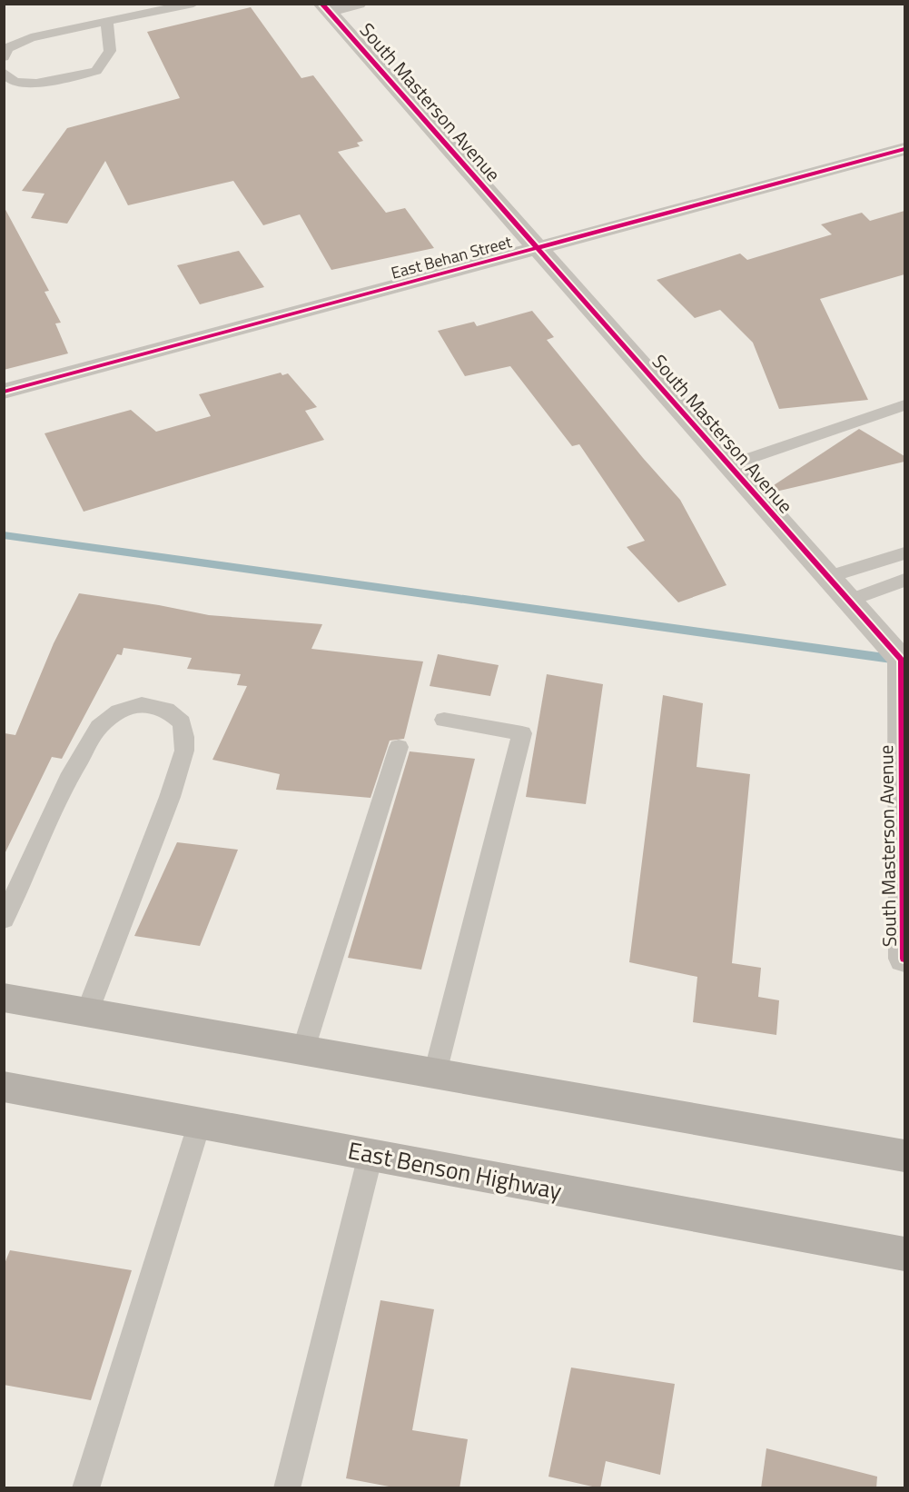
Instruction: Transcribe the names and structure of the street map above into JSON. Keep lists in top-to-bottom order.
{
  "streets": {
    "main road": ["East Benson Highway"],
    "street": ["South Masterson Avenue", "East Behan Street"]
  },
  "crossings": [
    ["South Masterson Avenue", "East Behan Street"]
  ]
}
